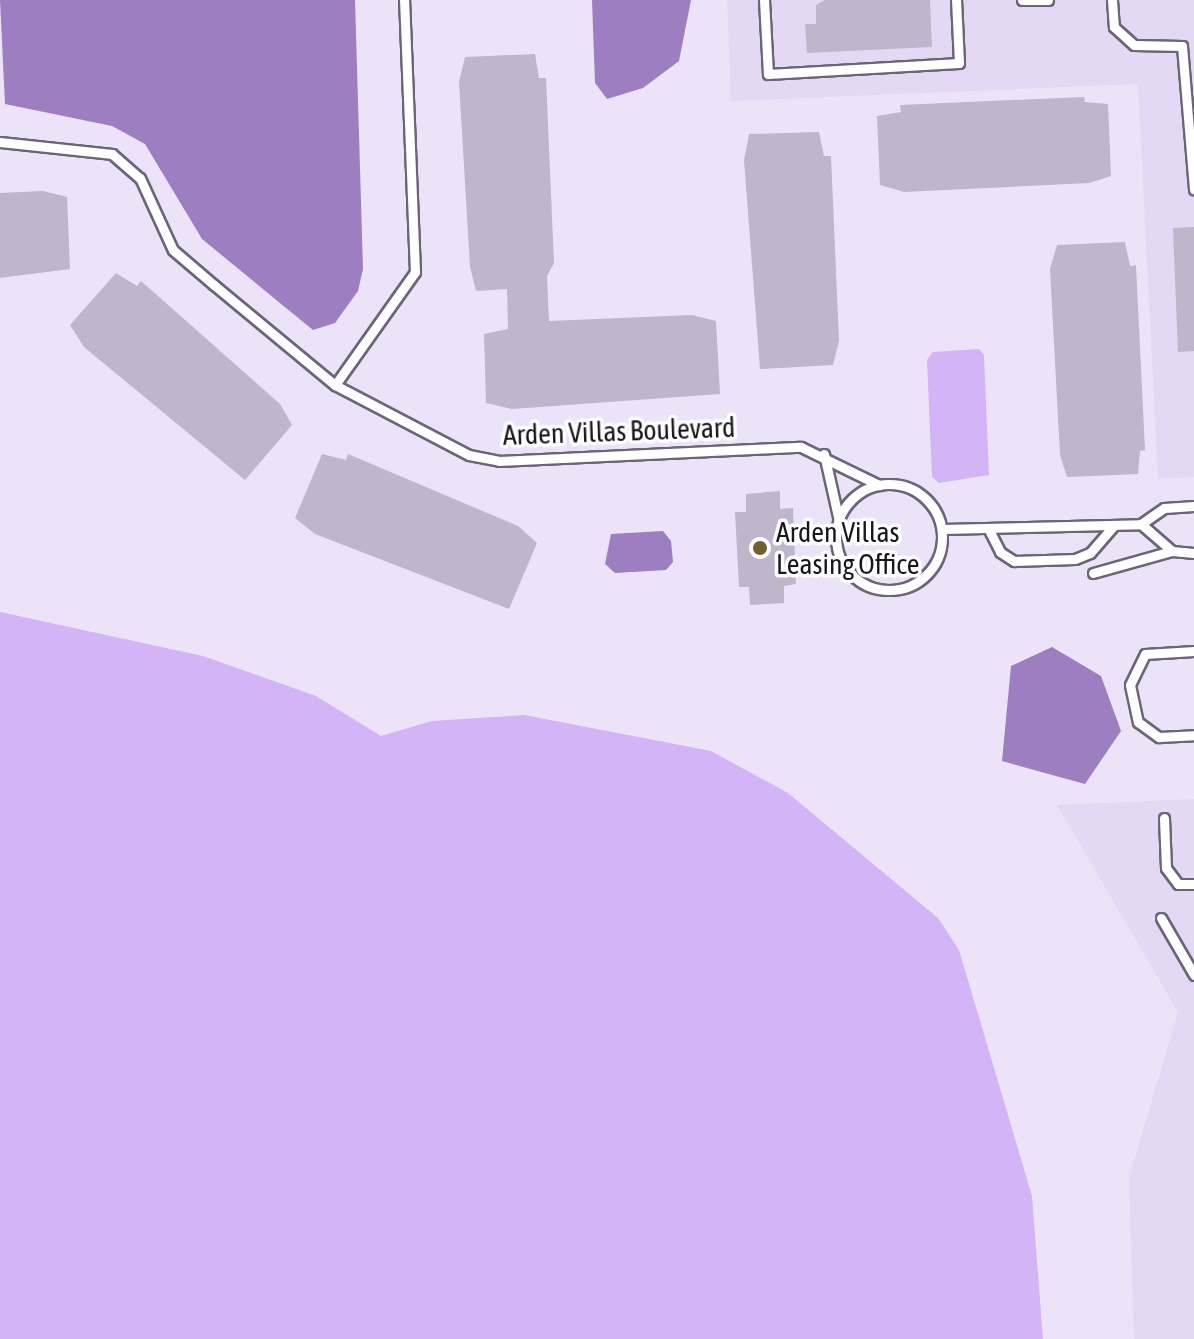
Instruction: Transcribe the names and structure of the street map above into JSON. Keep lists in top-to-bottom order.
{
  "streets": {
    "lane": ["Arden Villas Boulevard"]
  },
  "places": ["Arden Villas Leasing Office"]
}
